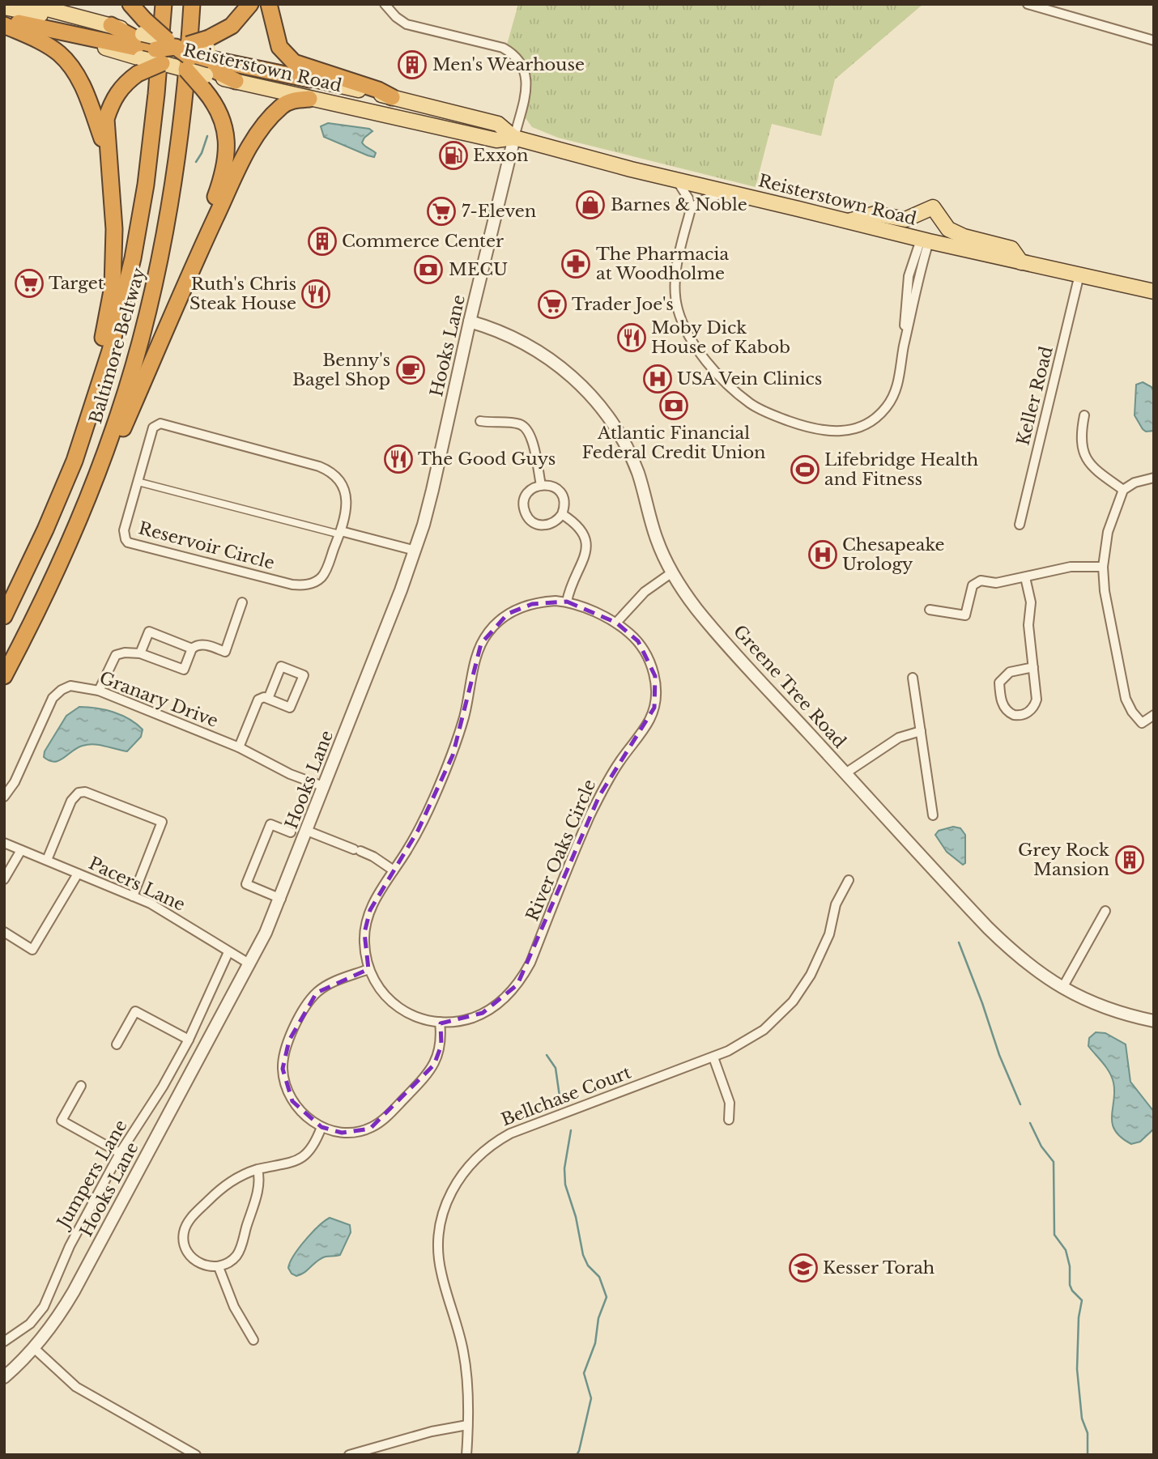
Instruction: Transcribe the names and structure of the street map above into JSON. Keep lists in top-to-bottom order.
{
  "streets": {
    "highway": ["Baltimore Beltway"],
    "main road": ["Reisterstown Road"],
    "street": [
      "Hooks Lane",
      "Keller Road",
      "Reservoir Circle",
      "Greene Tree Road",
      "Granary Drive",
      "River Oaks Circle",
      "Pacers Lane",
      "Bellchase Court",
      "Jumpers Lane"
    ]
  },
  "crossings": [
    ["Reisterstown Road", "Hooks Lane"],
    ["Reisterstown Road", "Keller Road"],
    ["Hooks Lane", "Greene Tree Road"],
    ["Hooks Lane", "Granary Drive"],
    ["Hooks Lane", "Pacers Lane"],
    ["Pacers Lane", "Jumpers Lane"]
  ],
  "places": {
    "building": ["Men's Wearhouse", "Commerce Center", "Grey Rock Mansion"],
    "fuel station": ["Exxon"],
    "shop": ["Barnes & Noble"],
    "supermarket": ["7-Eleven", "Target", "Trader Joe's"],
    "pharmacy": ["The Pharmacia at Woodholme"],
    "bank": ["MECU", "Atlantic Financial Federal Credit Union"],
    "restaurant": ["Ruth's Chris Steak House", "Moby Dick House of Kabob", "The Good Guys"],
    "cafe": ["Benny's Bagel Shop"],
    "hospital": ["USA Vein Clinics", "Chesapeake Urology"],
    "sports": ["Lifebridge Health and Fitness"],
    "school or university": ["Kesser Torah"]
  }
}
